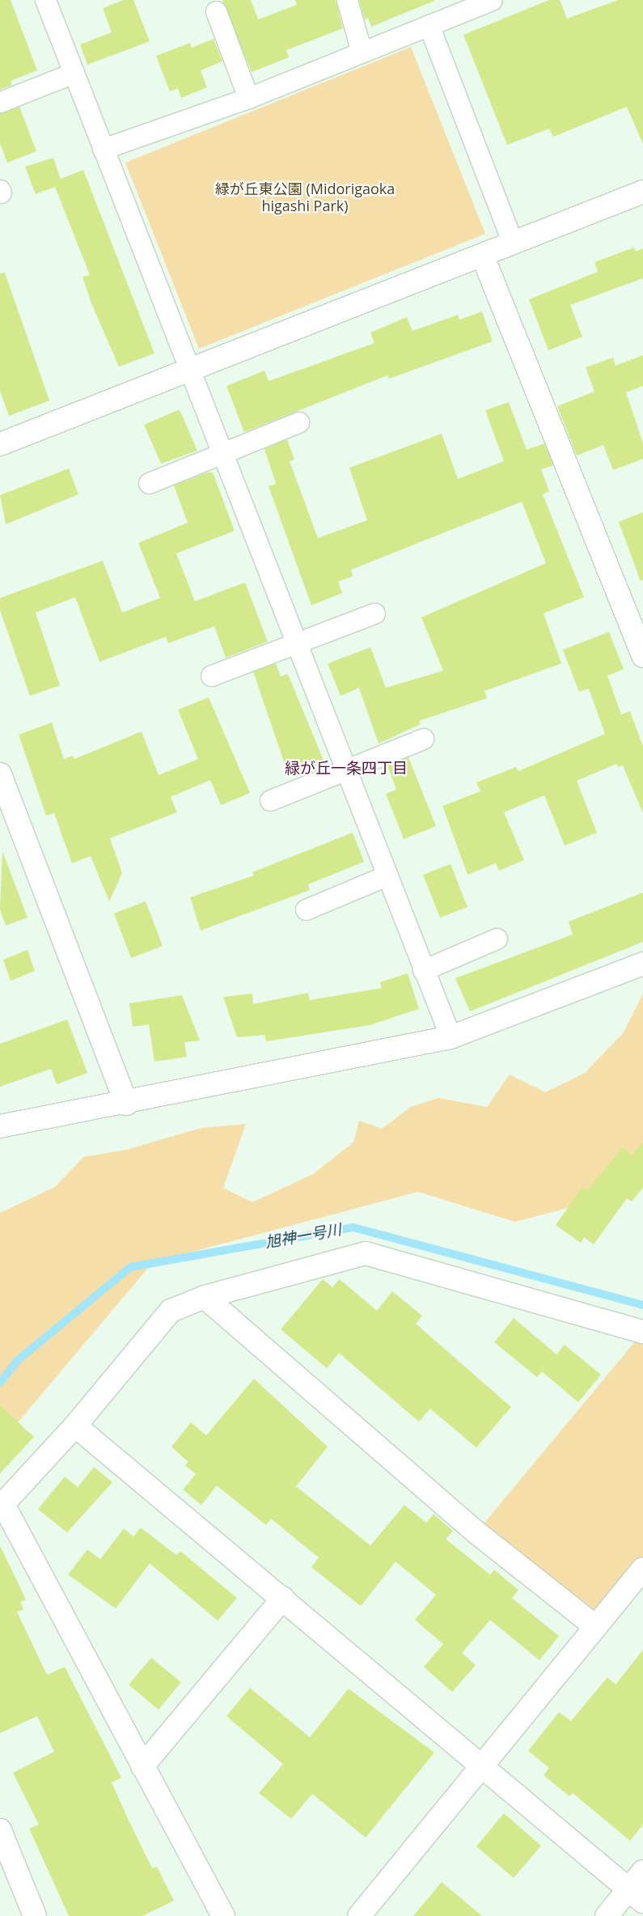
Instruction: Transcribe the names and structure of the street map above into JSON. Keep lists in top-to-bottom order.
{
  "districts": ["緑が丘一条四丁目"],
  "water": ["旭神一号川"],
  "parks": ["緑が丘東公園 (Midorigaoka higashi Park)"]
}
